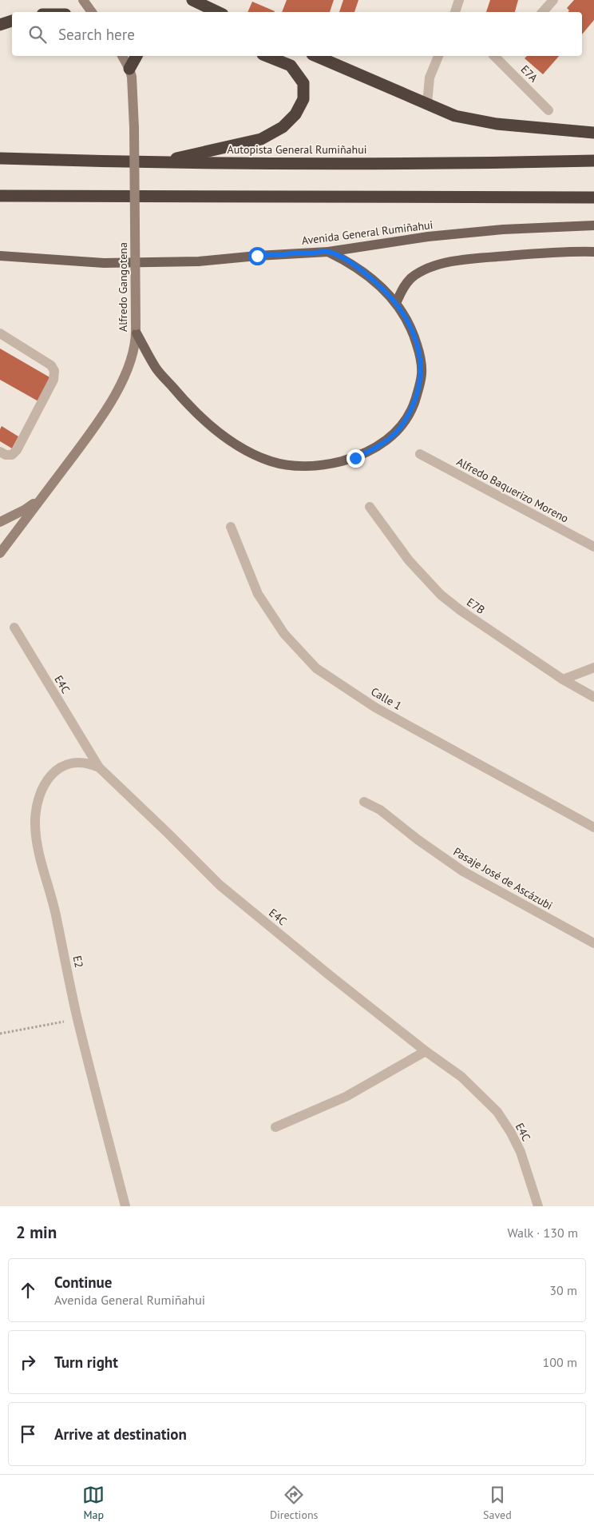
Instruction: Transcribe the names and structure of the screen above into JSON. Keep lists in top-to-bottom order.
{
  "streets": {
    "highway": ["Autopista General Rumiñahui"],
    "main road": ["Avenida General Rumiñahui"],
    "street": [
      "E7A",
      "Alfredo Gangotena",
      "Alfredo Baquerizo Moreno",
      "E7B",
      "E4C",
      "Calle 1",
      "Pasaje José de Ascázubi",
      "E2"
    ]
  },
  "crossings": [
    ["E4C", "E2"]
  ],
  "page": {
    "search": "Search here",
    "heading": ["2 min", "Walk · 130 m"],
    "list": [
      ["Continue", "Avenida General Rumiñahui", "30 m"],
      ["Turn right", "100 m"],
      "Arrive at destination"
    ],
    "nav": ["Map", "Directions", "Saved"]
  }
}
